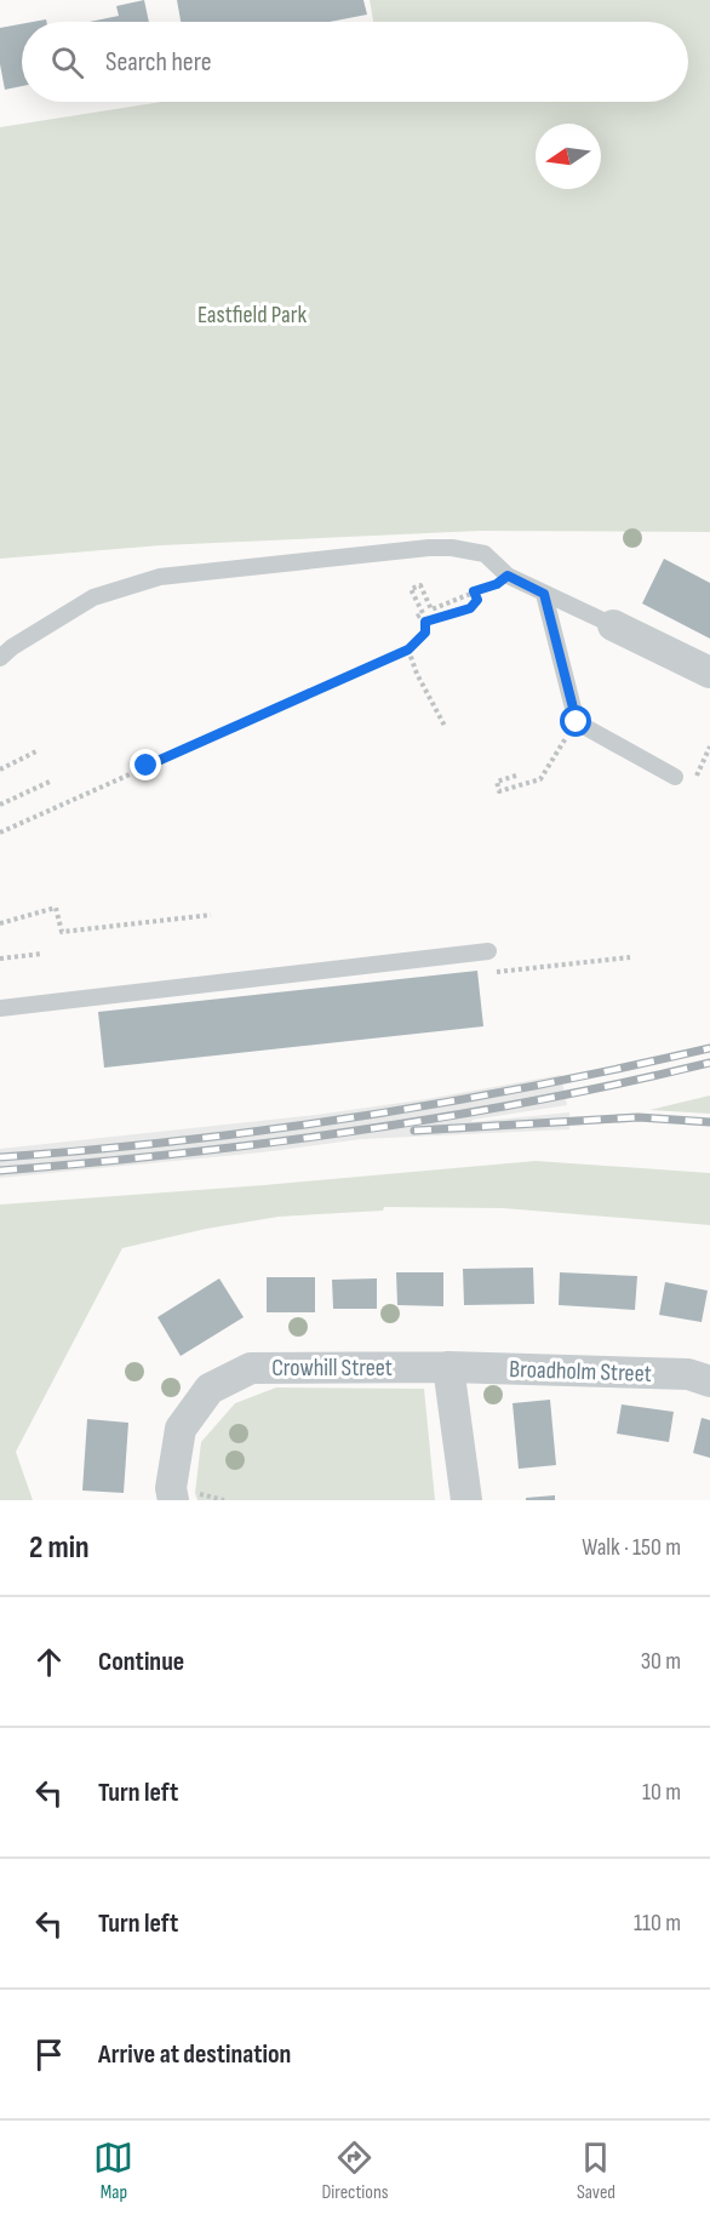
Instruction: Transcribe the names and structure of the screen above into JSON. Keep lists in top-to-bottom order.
{
  "streets": {
    "street": ["Crowhill Street", "Broadholm Street"]
  },
  "crossings": [
    ["Crowhill Street", "Broadholm Street"]
  ],
  "parks": ["Eastfield Park"],
  "north": "left",
  "page": {
    "search": "Search here",
    "heading": ["2 min", "Walk · 150 m"],
    "list": [
      ["Continue", "30 m"],
      ["Turn left", "10 m"],
      ["Turn left", "110 m"],
      "Arrive at destination"
    ],
    "nav": ["Map", "Directions", "Saved"]
  }
}
